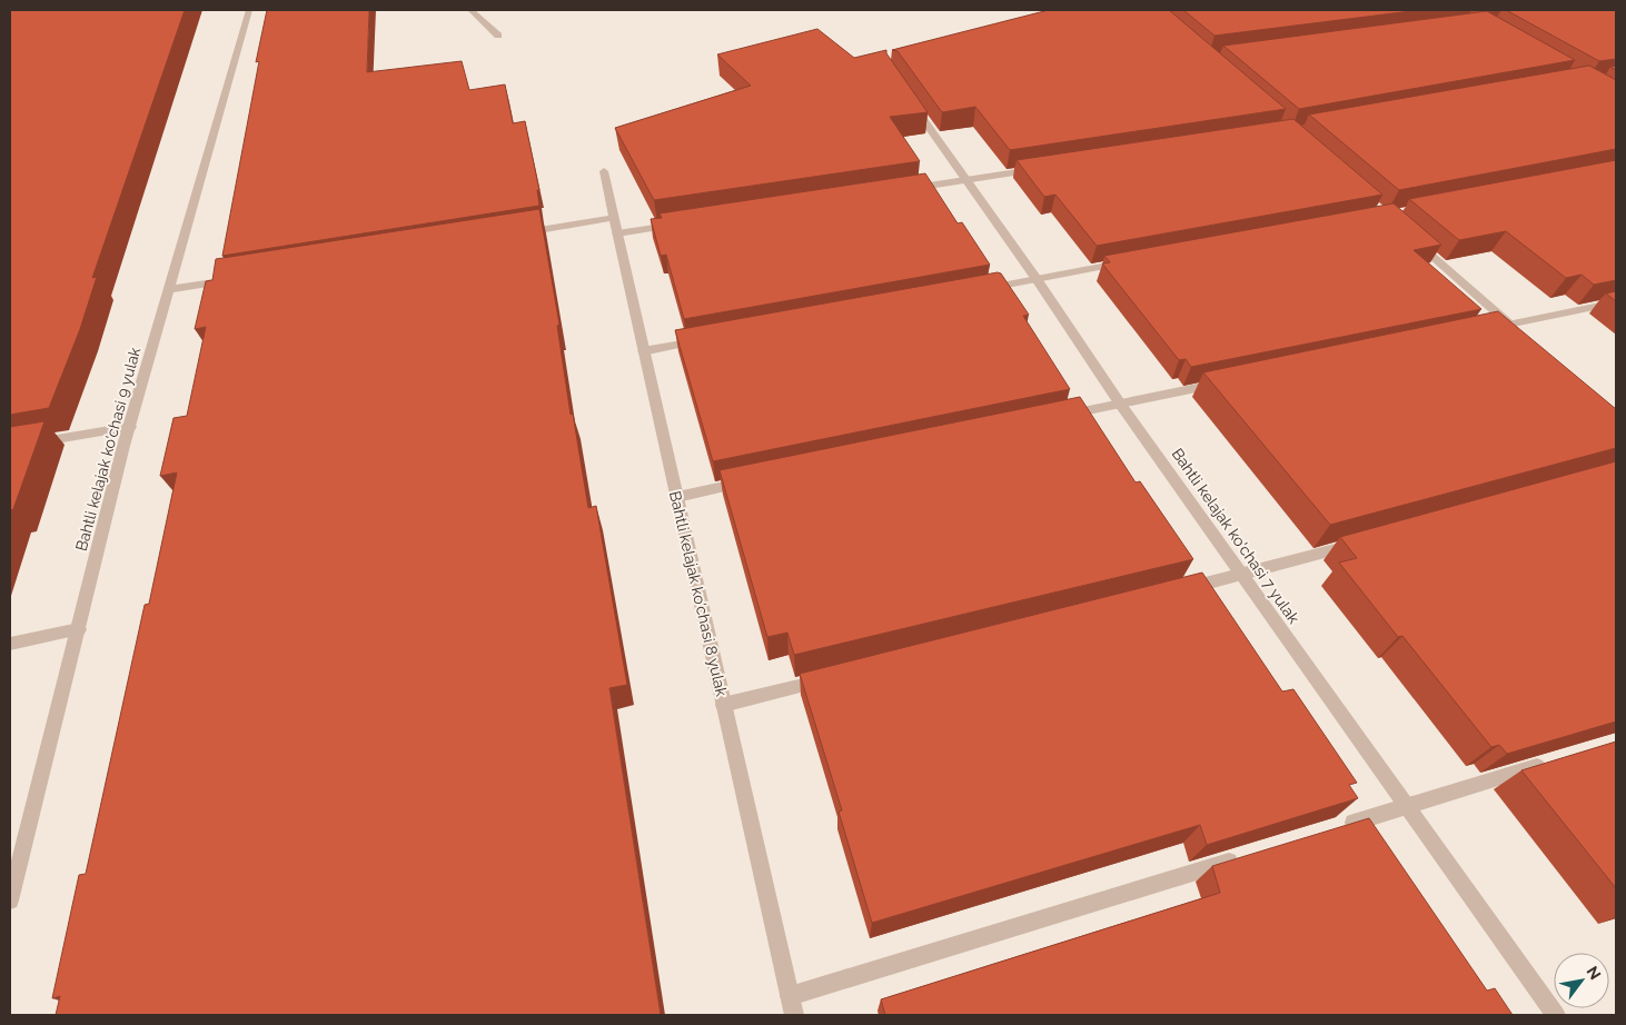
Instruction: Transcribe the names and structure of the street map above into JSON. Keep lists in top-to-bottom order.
{
  "streets": {
    "street": ["Bahtli kelajak ko'chasi 9 yulak", "Bahtli kelajak ko'chasi 7 yulak", "Bahtli kelajak ko'chasi 8 yulak"]
  },
  "north": "top right"
}
